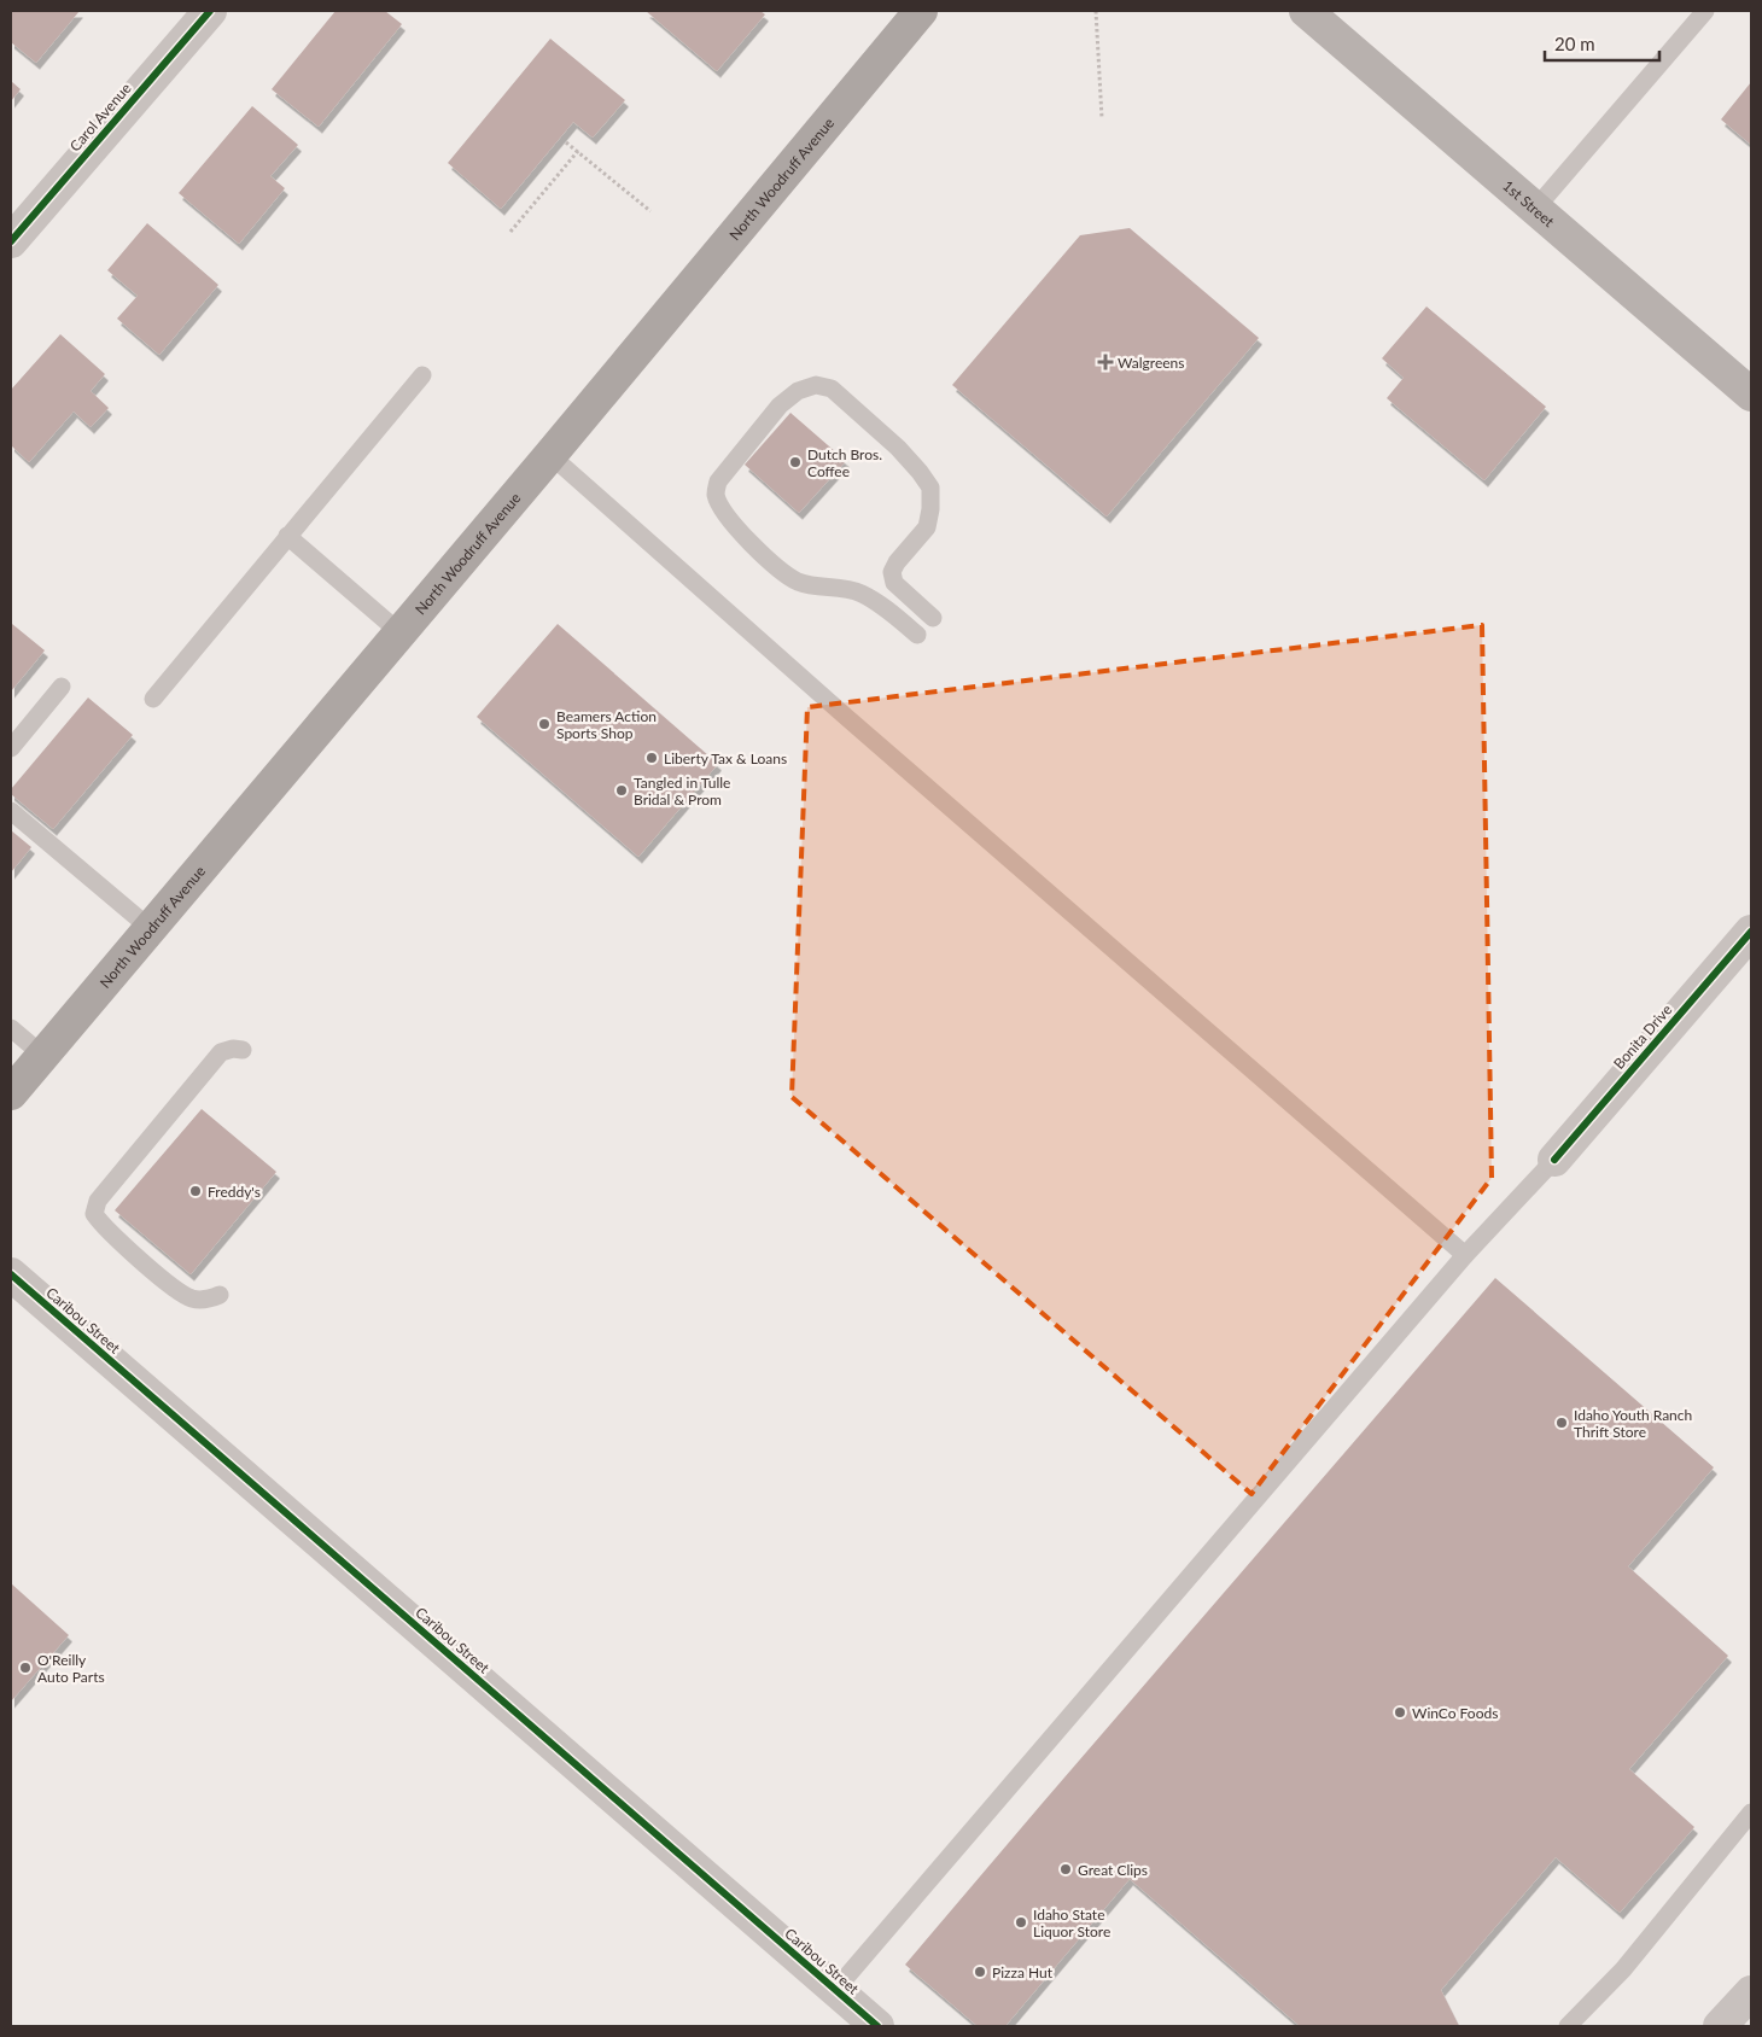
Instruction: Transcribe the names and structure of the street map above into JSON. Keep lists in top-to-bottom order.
{
  "streets": {
    "main road": ["North Woodruff Avenue", "1st Street"],
    "street": ["Carol Avenue", "Bonita Drive", "Caribou Street"]
  },
  "places": {
    "health": ["Walgreens"],
    "other": [
      "Dutch Bros. Coffee",
      "Beamers Action Sports Shop",
      "Liberty Tax & Loans",
      "Tangled in Tulle Bridal & Prom",
      "Freddy's",
      "Idaho Youth Ranch Thrift Store",
      "O'Reilly Auto Parts",
      "WinCo Foods",
      "Great Clips",
      "Idaho State Liquor Store",
      "Pizza Hut"
    ]
  },
  "scale_bar": "20 m"
}
